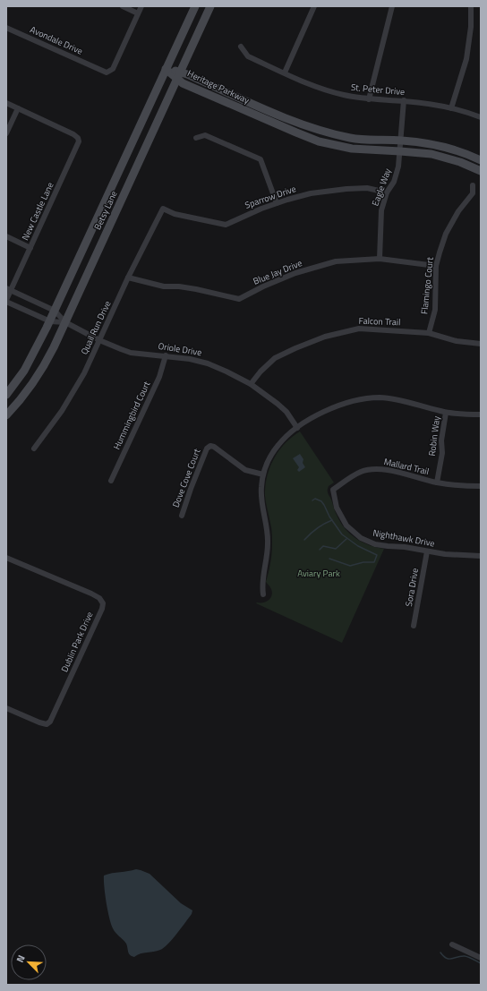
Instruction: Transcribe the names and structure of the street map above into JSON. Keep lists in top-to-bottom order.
{
  "streets": {
    "main road": ["Heritage Parkway", "Betsy Lane"],
    "street": [
      "Avondale Drive",
      "St. Peter Drive",
      "Eagle Way",
      "Sparrow Drive",
      "New Castle Lane",
      "Blue Jay Drive",
      "Flamingo Court",
      "Falcon Trail",
      "Quail Run Drive",
      "Oriole Drive",
      "Hummingbird Court",
      "Robin Way",
      "Mallard Trail",
      "Dove Cove Court",
      "Nighthawk Drive",
      "Sora Drive",
      "Dublin Park Drive"
    ]
  },
  "crossings": [
    ["Heritage Parkway", "Eagle Way"],
    ["Heritage Parkway", "Betsy Lane"],
    ["St. Peter Drive", "Eagle Way"],
    ["Eagle Way", "Sparrow Drive"],
    ["Eagle Way", "Blue Jay Drive"],
    ["Sparrow Drive", "Quail Run Drive"],
    ["Betsy Lane", "Oriole Drive"],
    ["New Castle Lane", "Oriole Drive"],
    ["Blue Jay Drive", "Flamingo Court"],
    ["Blue Jay Drive", "Quail Run Drive"],
    ["Flamingo Court", "Falcon Trail"],
    ["Falcon Trail", "Oriole Drive"],
    ["Quail Run Drive", "Oriole Drive"],
    ["Oriole Drive", "Hummingbird Court"],
    ["Robin Way", "Mallard Trail"],
    ["Mallard Trail", "Nighthawk Drive"],
    ["Nighthawk Drive", "Sora Drive"]
  ],
  "parks": ["Aviary Park"],
  "north": "top left"
}
